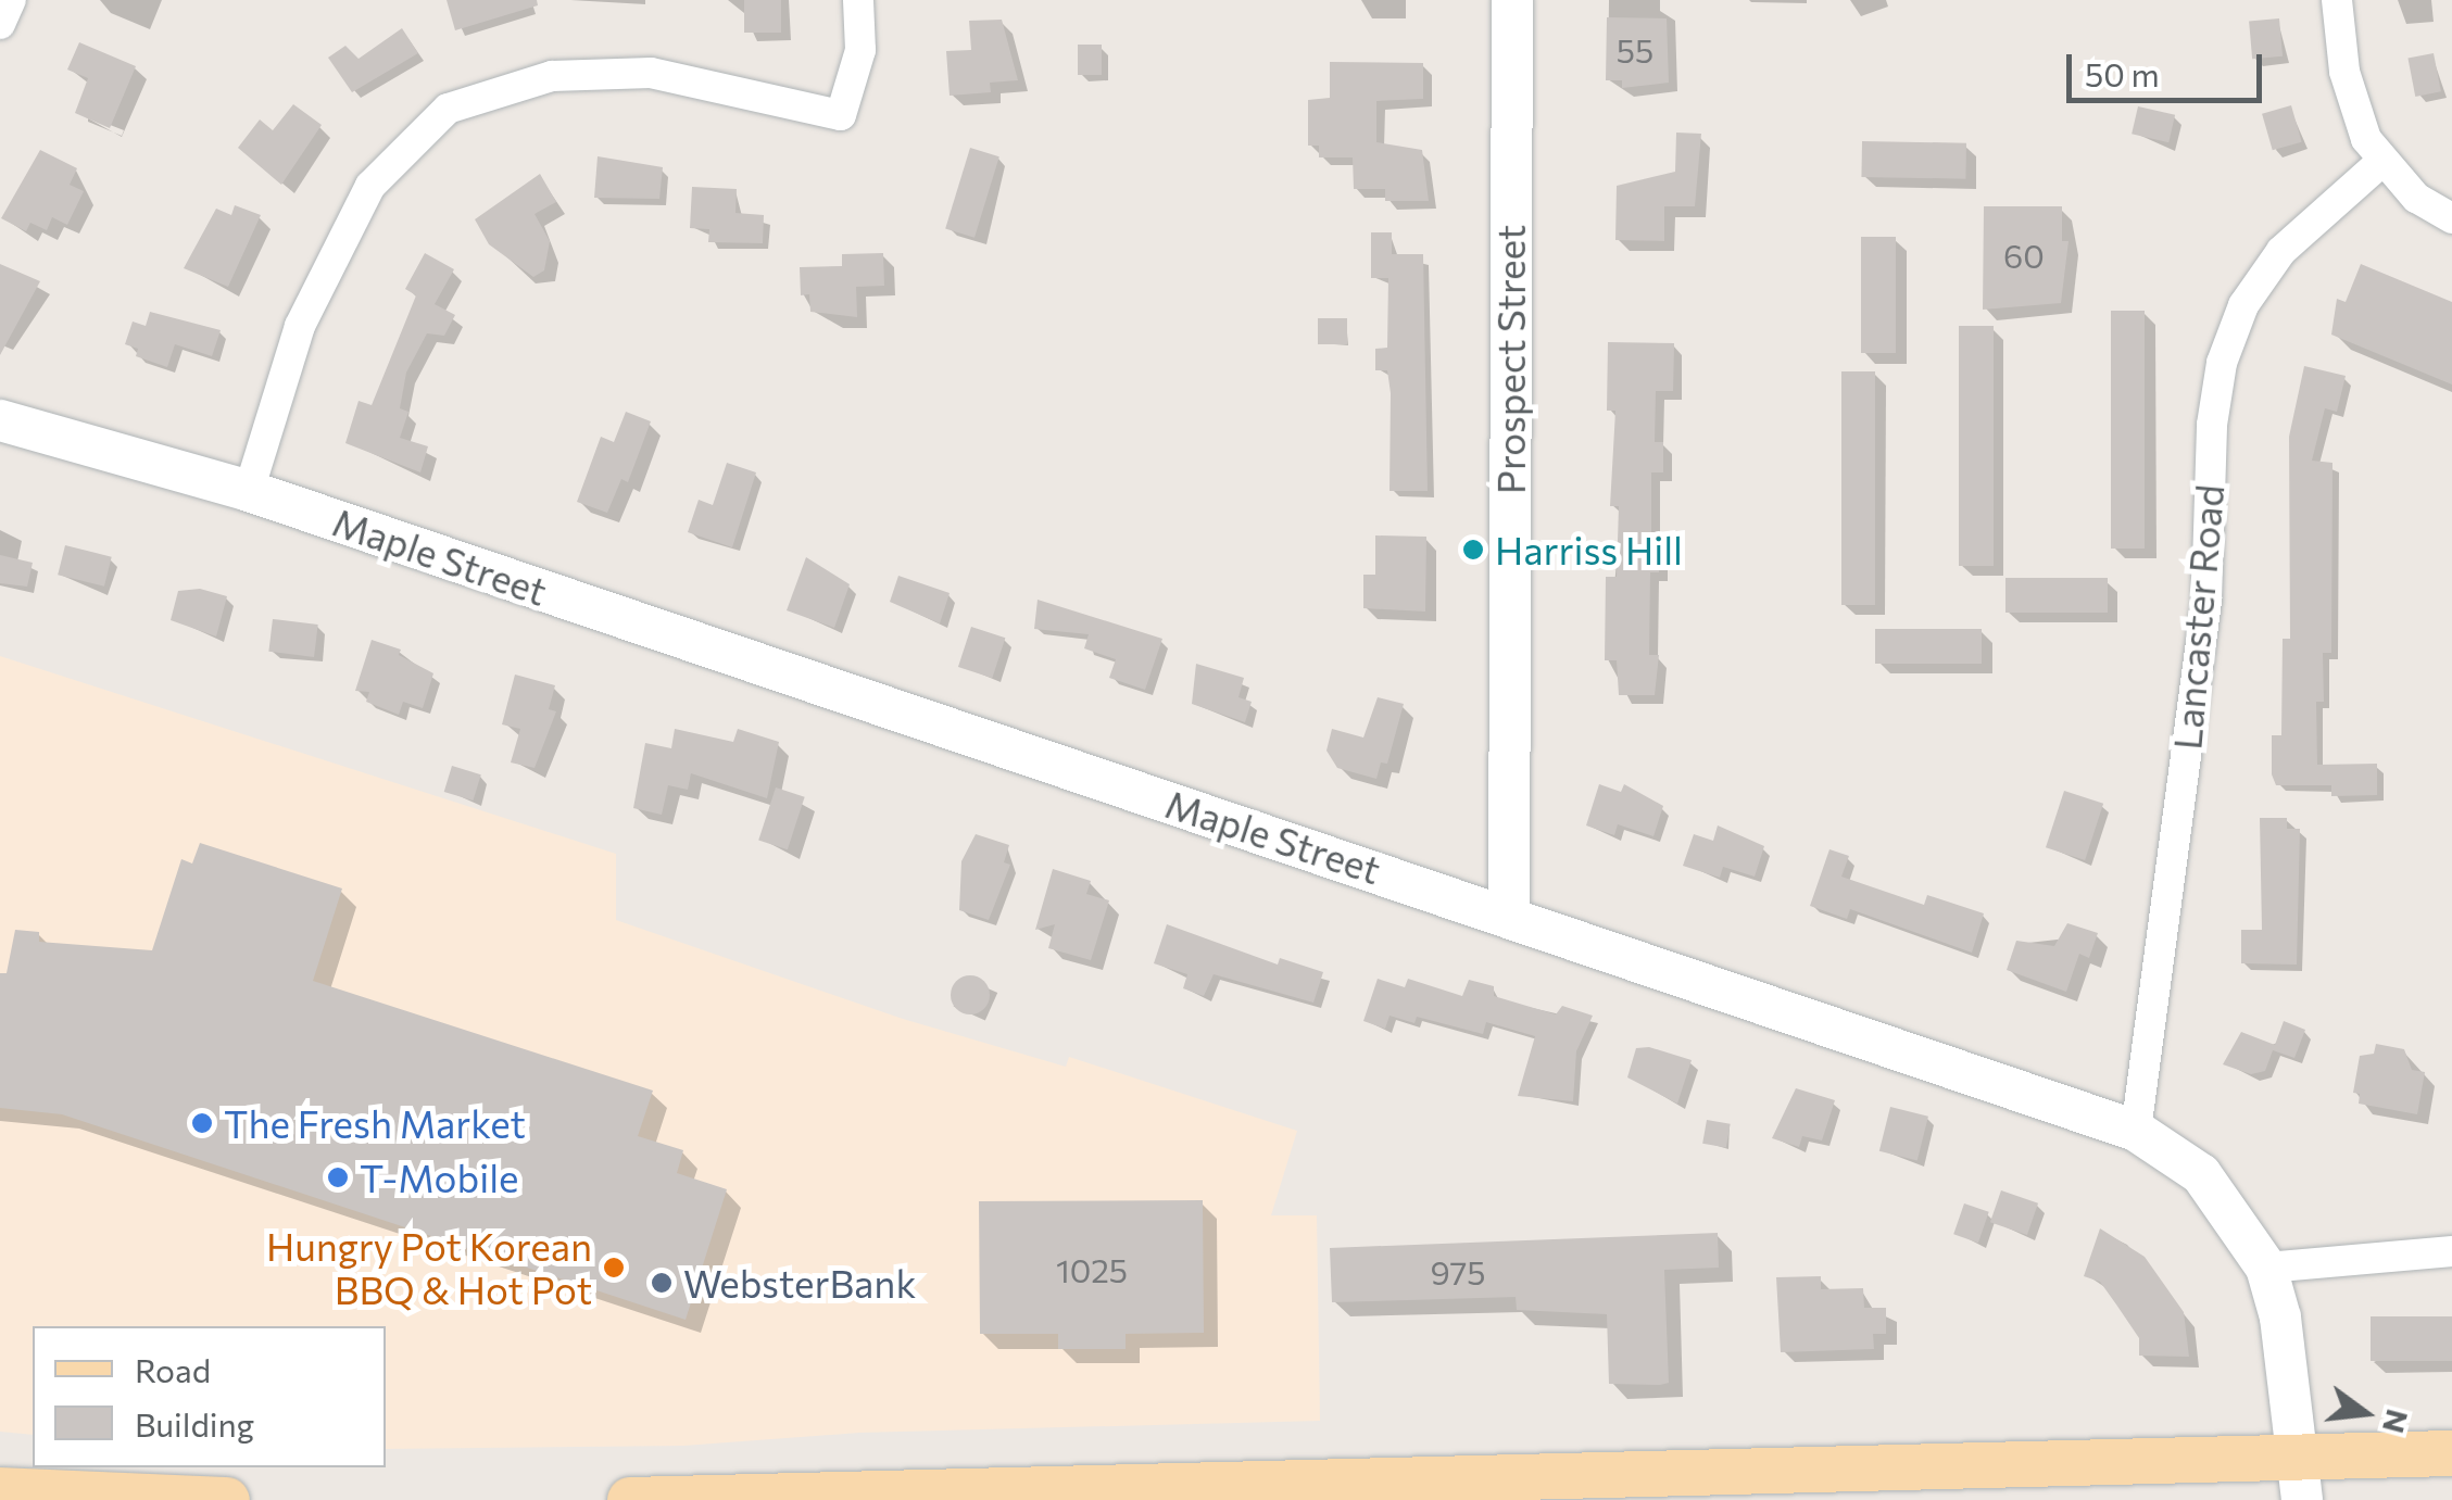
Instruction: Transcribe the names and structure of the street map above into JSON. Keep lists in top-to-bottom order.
{
  "streets": {
    "main road": ["Prospect Street", "Maple Street"],
    "street": ["Lancaster Road"]
  },
  "crossings": [
    ["Prospect Street", "Maple Street"],
    ["Maple Street", "Lancaster Road"]
  ],
  "places": [
    "Harriss Hill",
    "The Fresh Market",
    "T-Mobile",
    "Hungry Pot Korean BBQ & Hot Pot",
    "WebsterBank"
  ],
  "house_numbers": [
    "55",
    "60",
    "1025",
    "975"
  ],
  "legend": ["Road", "Building"],
  "scale_bar": "50 m",
  "north": "right"
}
